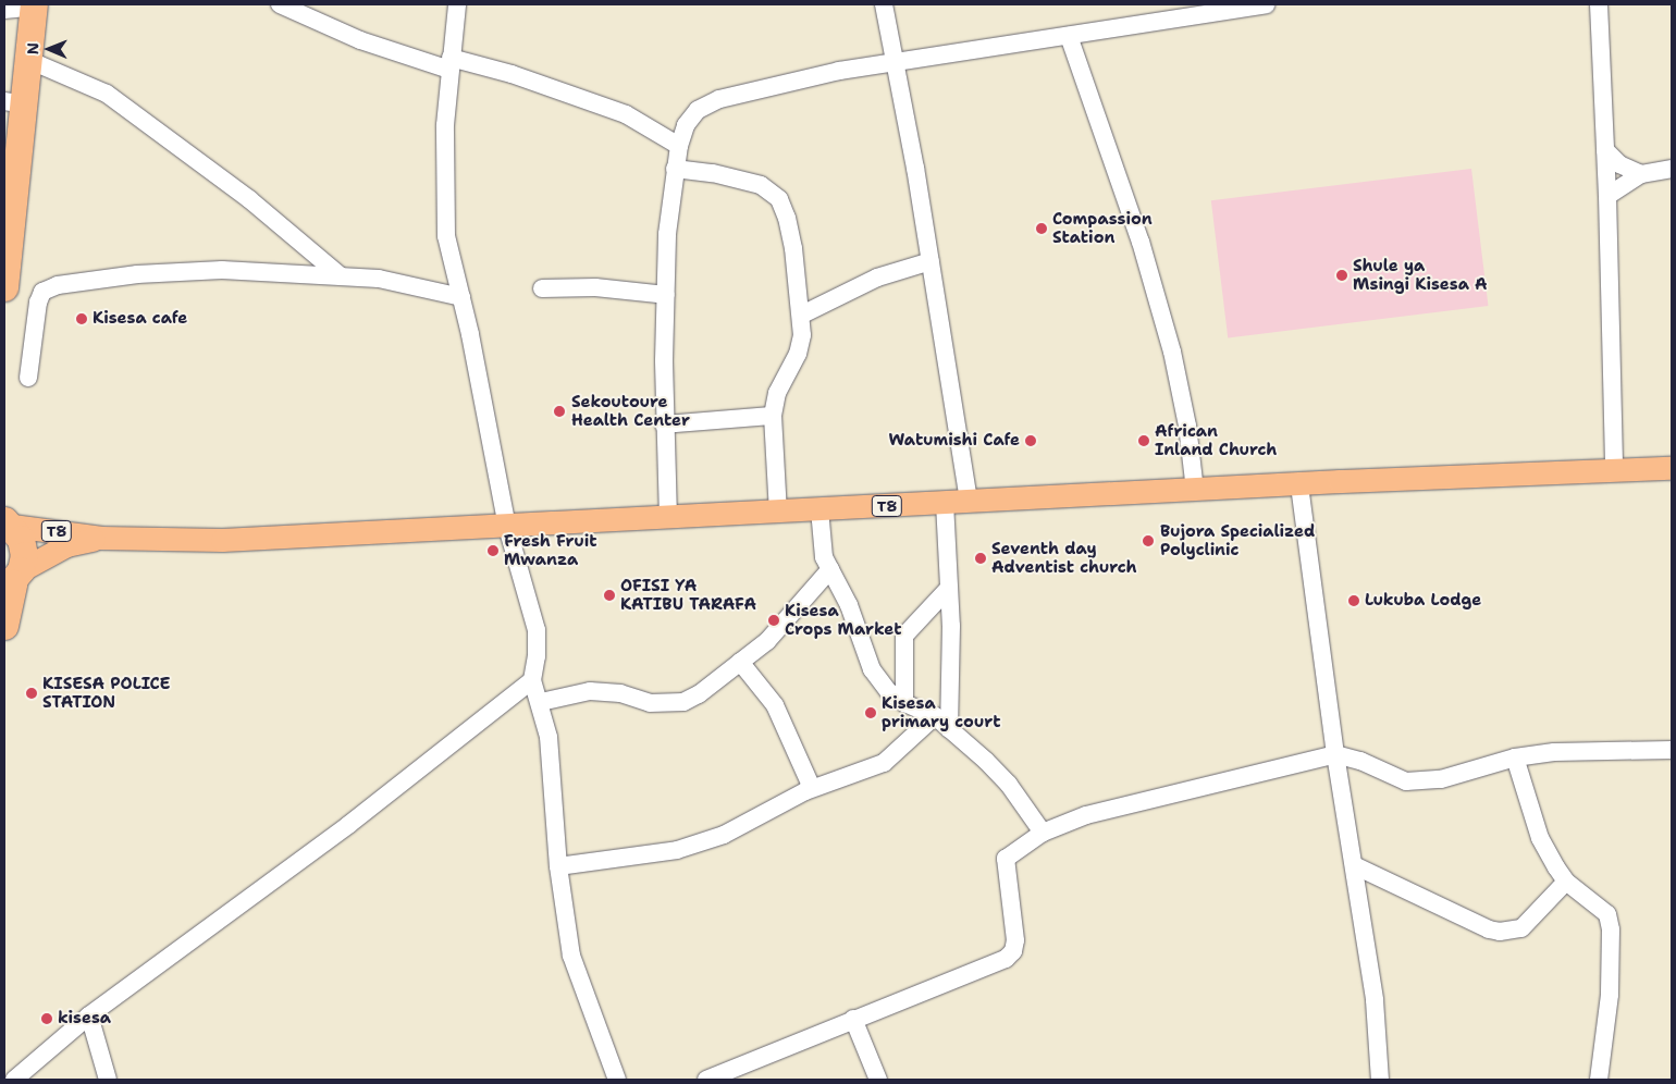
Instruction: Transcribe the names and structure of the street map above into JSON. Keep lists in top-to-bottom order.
{
  "streets": {
    "main road": ["T8"]
  },
  "places": [
    "Compassion Station",
    "Shule ya Msingi Kisesa A",
    "Kisesa cafe",
    "Sekoutoure Health Center",
    "Watumishi Cafe",
    "African Inland Church",
    "Bujora Specialized Polyclinic",
    "Fresh Fruit Mwanza",
    "Seventh day Adventist church",
    "OFISI YA KATIBU TARAFA",
    "Lukuba Lodge",
    "Kisesa Crops Market",
    "KISESA POLICE STATION",
    "Kisesa primary court",
    "kisesa"
  ],
  "north": "left"
}
